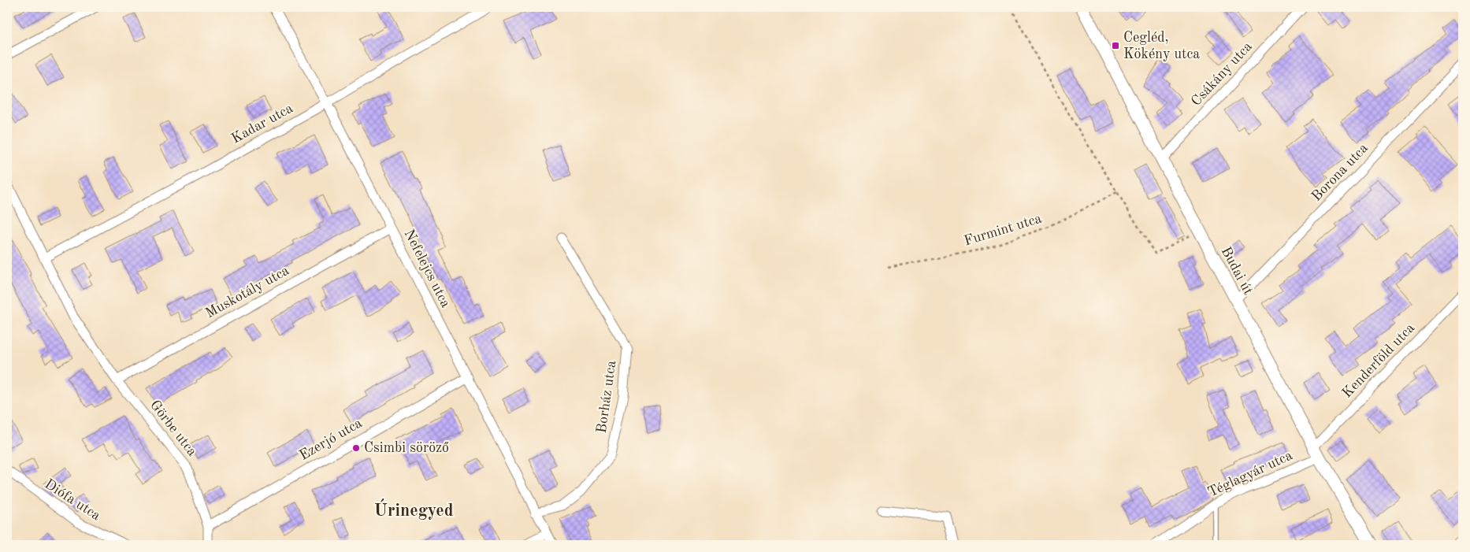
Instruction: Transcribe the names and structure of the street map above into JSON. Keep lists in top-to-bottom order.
{
  "streets": {
    "street": [
      "Csákány utca",
      "Kadar utca",
      "Borona utca",
      "Nefelejcs utca",
      "Budai út",
      "Muskotály utca",
      "Kenderföld utca",
      "Borház utca",
      "Görbe utca",
      "Ezerjó utca",
      "Téglagyár utca",
      "Diófa utca"
    ],
    "path": ["Furmint utca"]
  },
  "crossings": [
    ["Csákány utca", "Budai út"],
    ["Kadar utca", "Nefelejcs utca"],
    ["Kadar utca", "Görbe utca"],
    ["Borona utca", "Budai út"],
    ["Nefelejcs utca", "Muskotály utca"],
    ["Nefelejcs utca", "Borház utca"],
    ["Nefelejcs utca", "Ezerjó utca"],
    ["Budai út", "Kenderföld utca"],
    ["Budai út", "Téglagyár utca"],
    ["Muskotály utca", "Görbe utca"],
    ["Görbe utca", "Ezerjó utca"]
  ],
  "districts": ["Úrinegyed"],
  "places": {
    "transit": ["Cegléd, Kökény utca"],
    "other": ["Csimbi söröző"]
  }
}
